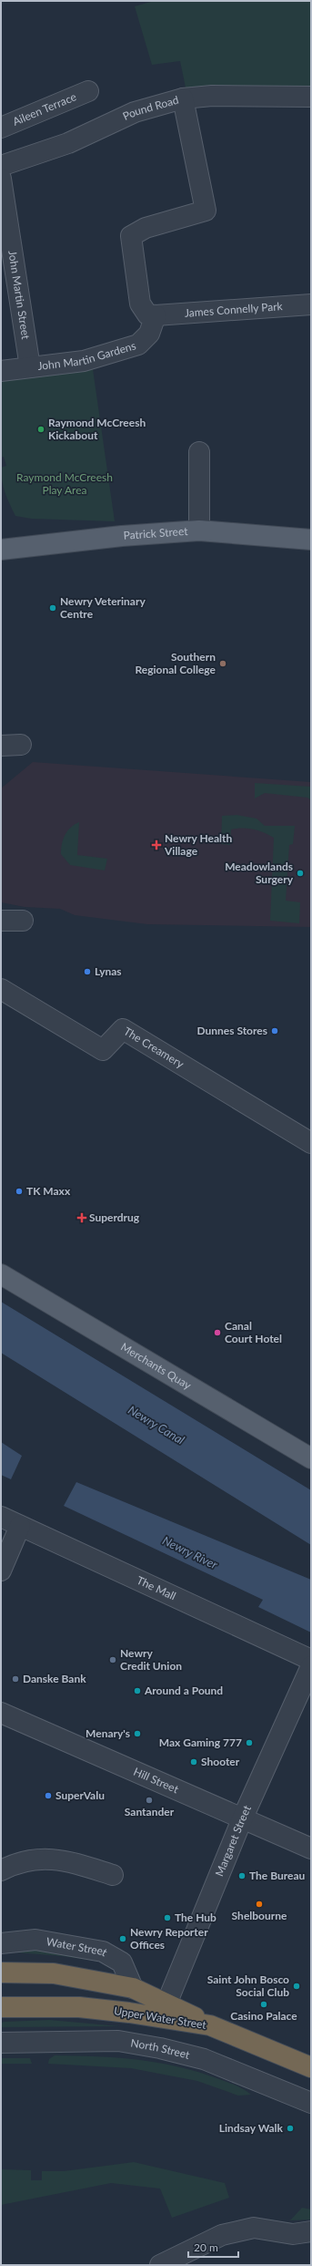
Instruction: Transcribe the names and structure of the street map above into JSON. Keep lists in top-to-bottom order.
{
  "streets": {
    "highway": ["Upper Water Street"],
    "main road": ["Patrick Street", "Merchants Quay"],
    "street": [
      "Pound Road",
      "Aileen Terrace",
      "John Martin Street",
      "James Connelly Park",
      "John Martin Gardens",
      "The Creamery",
      "The Mall",
      "Hill Street",
      "Margaret Street",
      "Water Street",
      "North Street"
    ]
  },
  "crossings": [
    ["John Martin Street", "John Martin Gardens"],
    ["James Connelly Park", "John Martin Gardens"],
    ["Hill Street", "Margaret Street"],
    ["Margaret Street", "Upper Water Street"]
  ],
  "water": ["Newry Canal", "Newry River"],
  "parks": ["Raymond McCreesh Play Area"],
  "places": {
    "other": [
      "Raymond McCreesh Kickabout",
      "Newry Veterinary Centre",
      "Southern Regional College",
      "Meadowlands Surgery",
      "Lynas",
      "Dunnes Stores",
      "TK Maxx",
      "Canal Court Hotel",
      "Newry Credit Union",
      "Danske Bank",
      "Around a Pound",
      "Menary's",
      "Max Gaming 777",
      "Shooter",
      "SuperValu",
      "Santander",
      "The Bureau",
      "Shelbourne",
      "The Hub",
      "Newry Reporter Offices",
      "Saint John Bosco Social Club",
      "Casino Palace",
      "Lindsay Walk"
    ],
    "health": ["Newry Health Village", "Superdrug"]
  },
  "scale_bar": "20 m"
}
